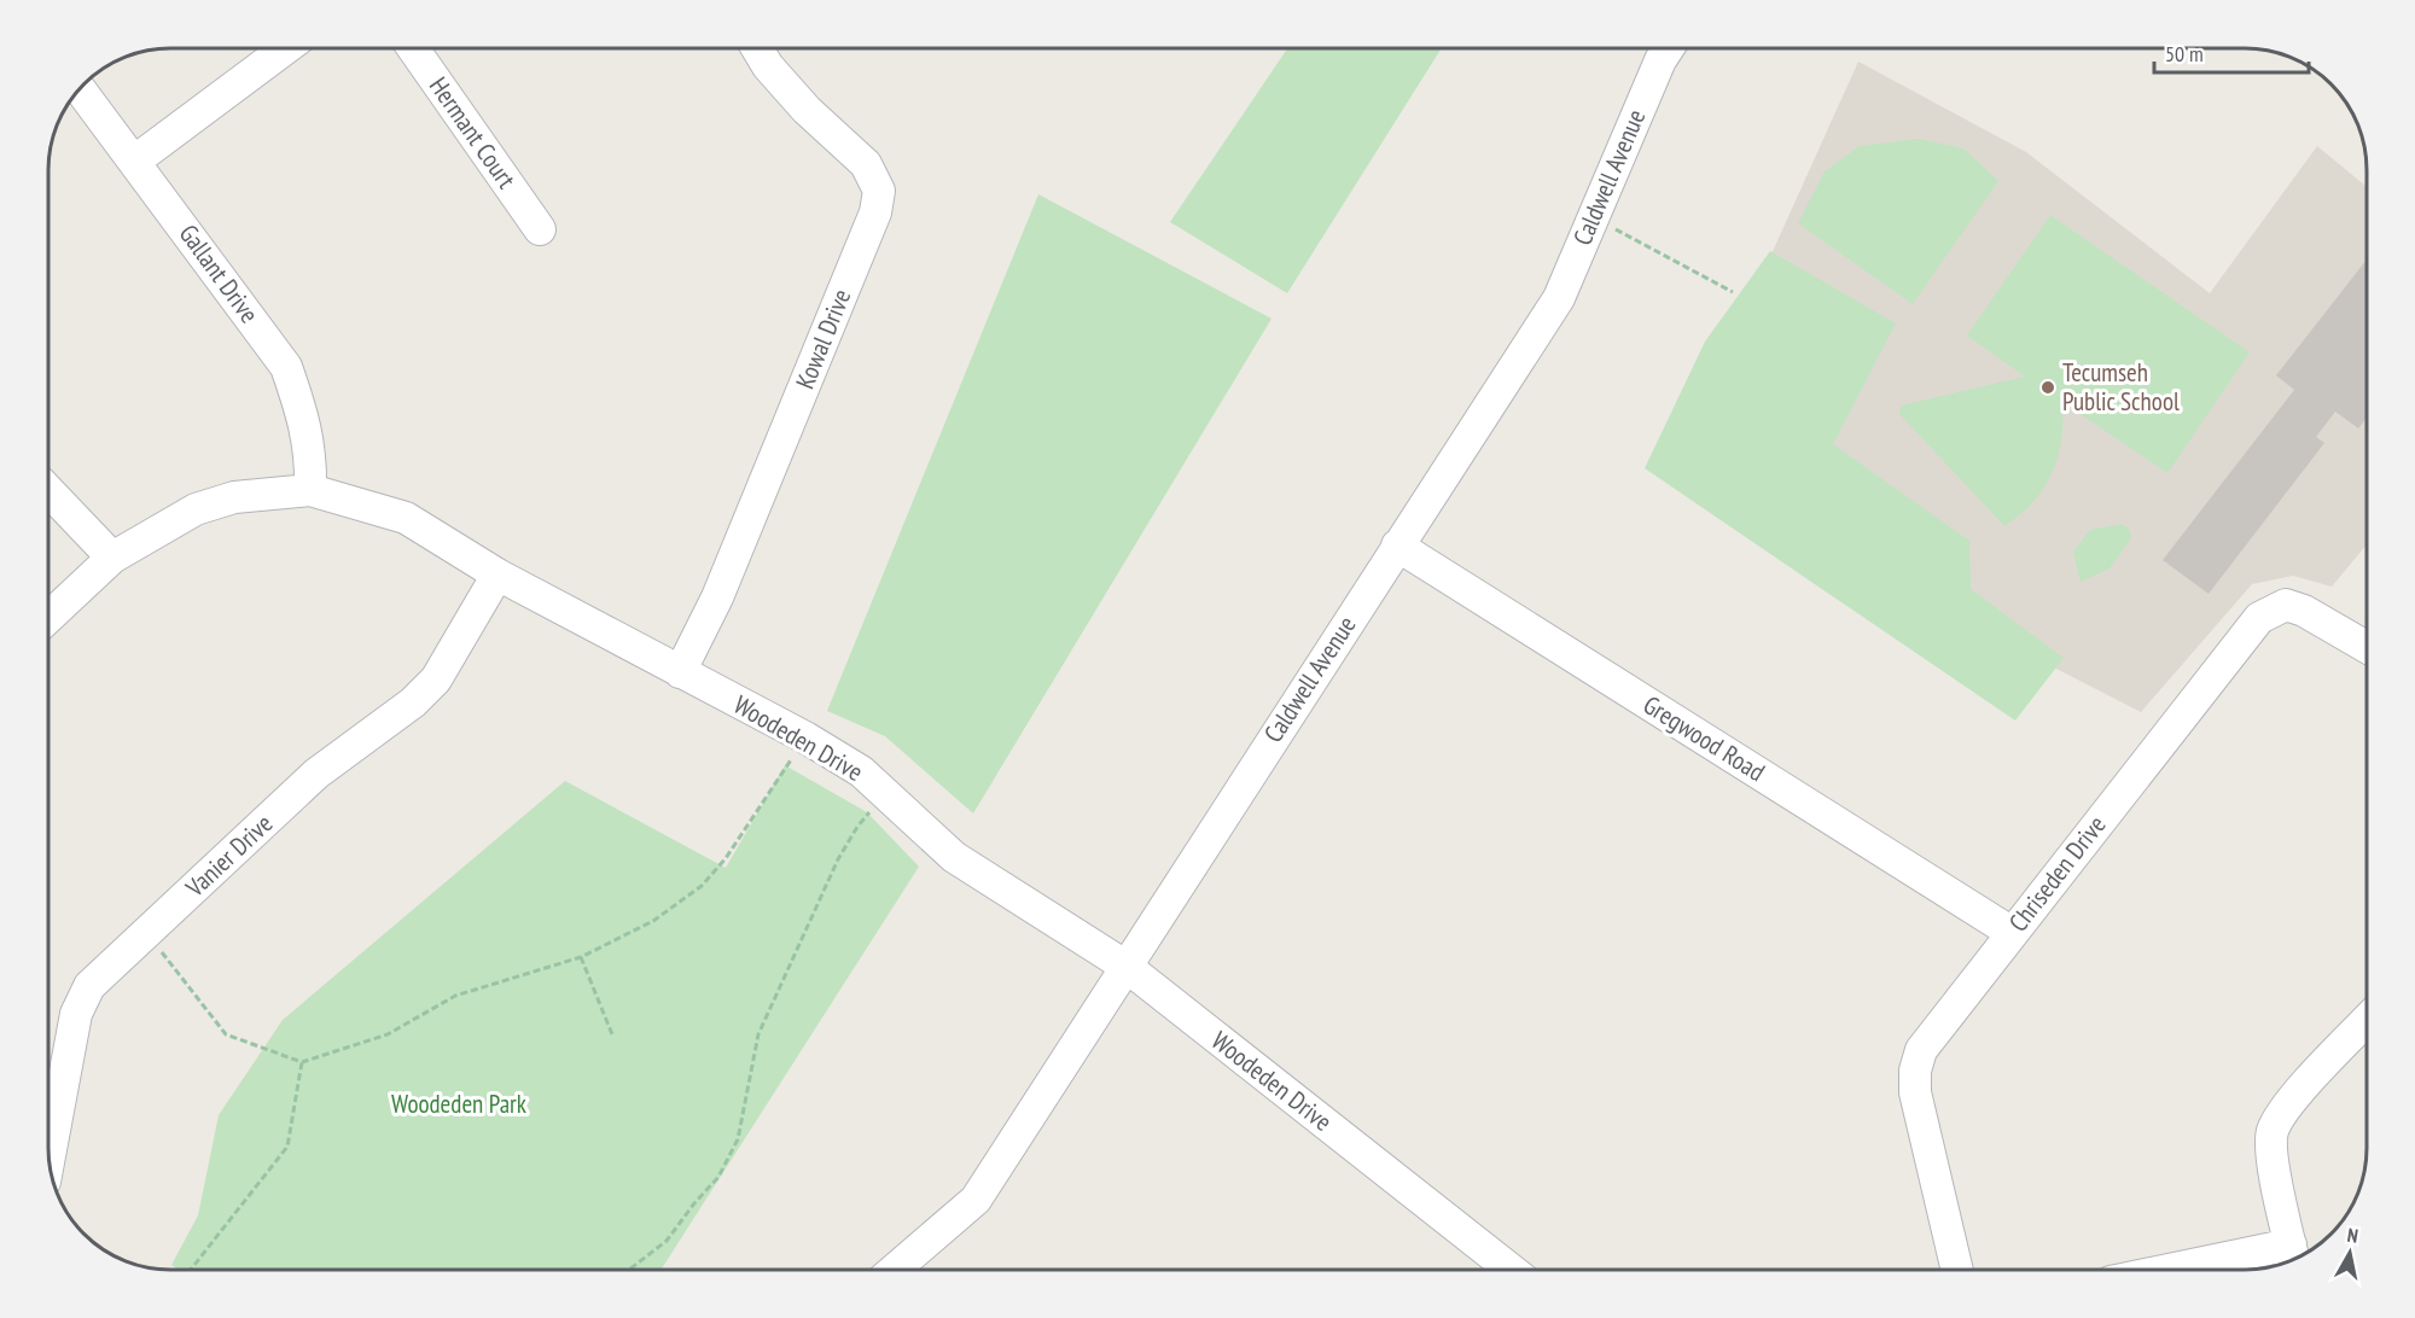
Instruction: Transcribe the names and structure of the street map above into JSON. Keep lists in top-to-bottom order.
{
  "streets": {
    "street": [
      "Hermant Court",
      "Caldwell Avenue",
      "Gallant Drive",
      "Kowal Drive",
      "Woodeden Drive",
      "Gregwood Road",
      "Vanier Drive",
      "Chriseden Drive"
    ]
  },
  "crossings": [
    ["Caldwell Avenue", "Woodeden Drive"],
    ["Caldwell Avenue", "Gregwood Road"],
    ["Gallant Drive", "Woodeden Drive"],
    ["Kowal Drive", "Woodeden Drive"],
    ["Woodeden Drive", "Vanier Drive"],
    ["Gregwood Road", "Chriseden Drive"]
  ],
  "parks": ["Woodeden Park"],
  "places": ["Tecumseh Public School"],
  "scale_bar": "50 m",
  "north": "top"
}
